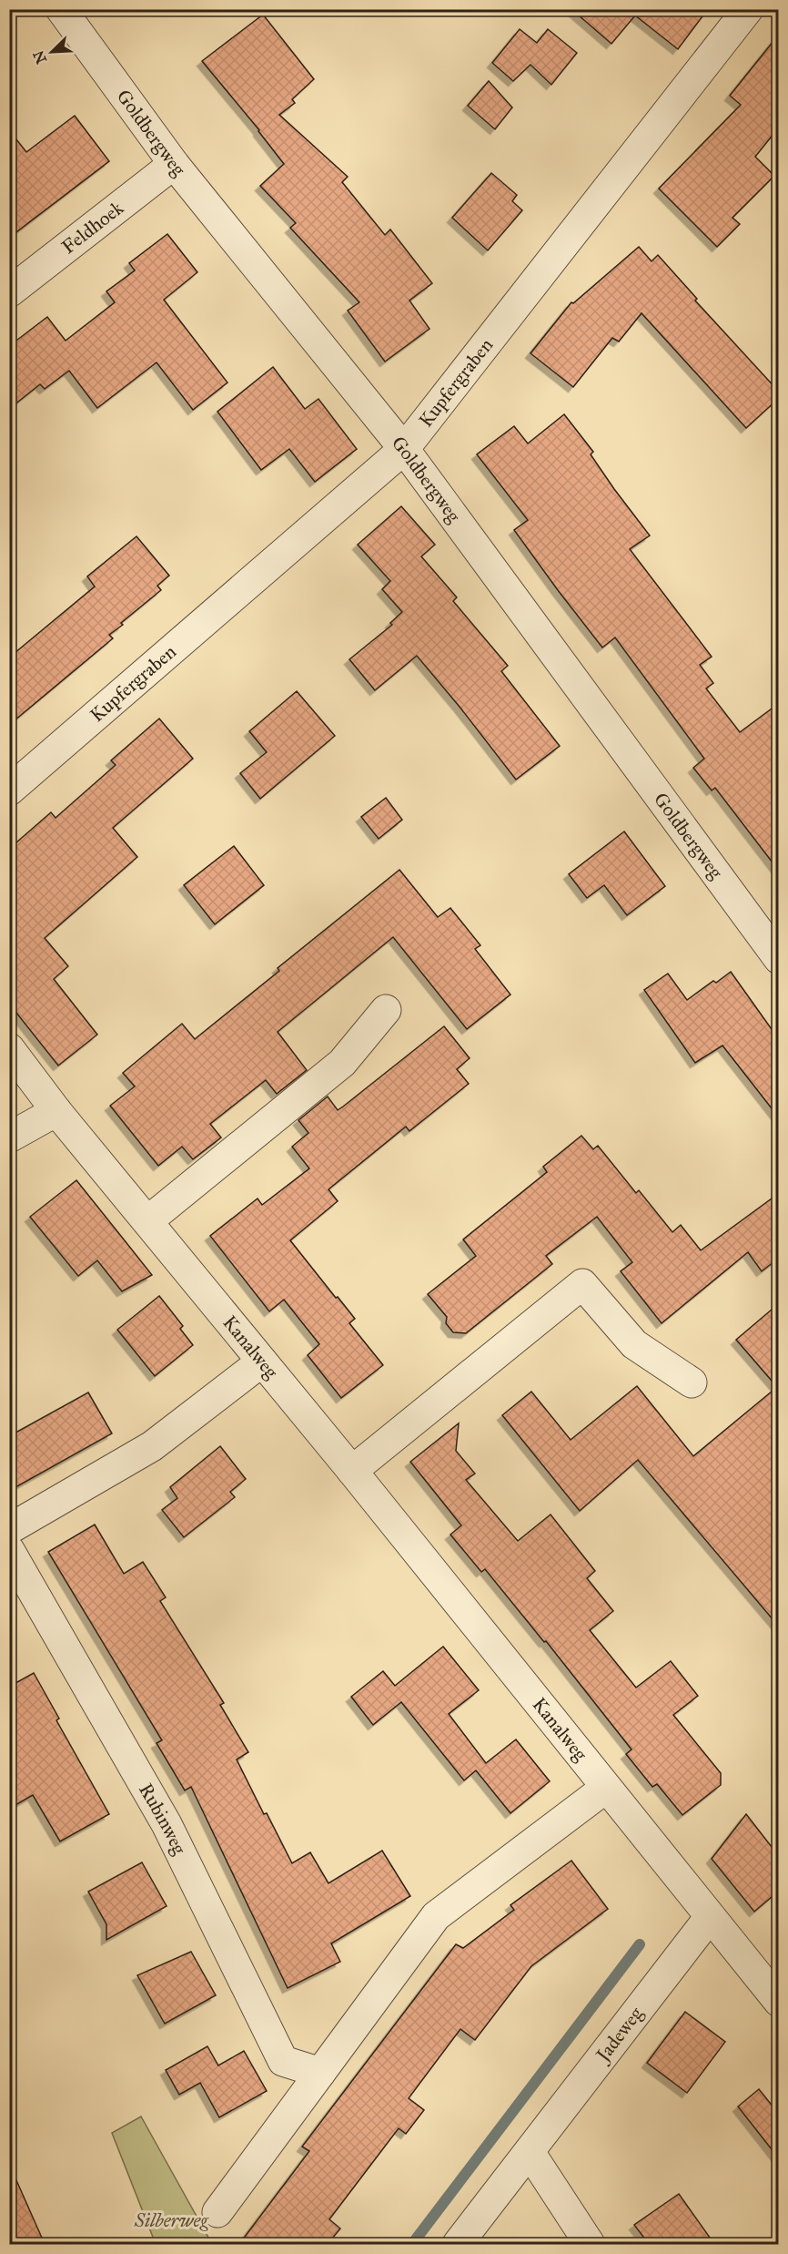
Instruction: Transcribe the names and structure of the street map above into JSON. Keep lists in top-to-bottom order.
{
  "streets": {
    "street": [
      "Goldbergweg",
      "Feldhoek",
      "Kupfergraben",
      "Kanalweg",
      "Rubinweg",
      "Jadeweg"
    ]
  },
  "crossings": [
    ["Goldbergweg", "Feldhoek"],
    ["Goldbergweg", "Kupfergraben"],
    ["Kanalweg", "Jadeweg"]
  ],
  "parks": ["Silberweg"],
  "north": "bottom left"
}
